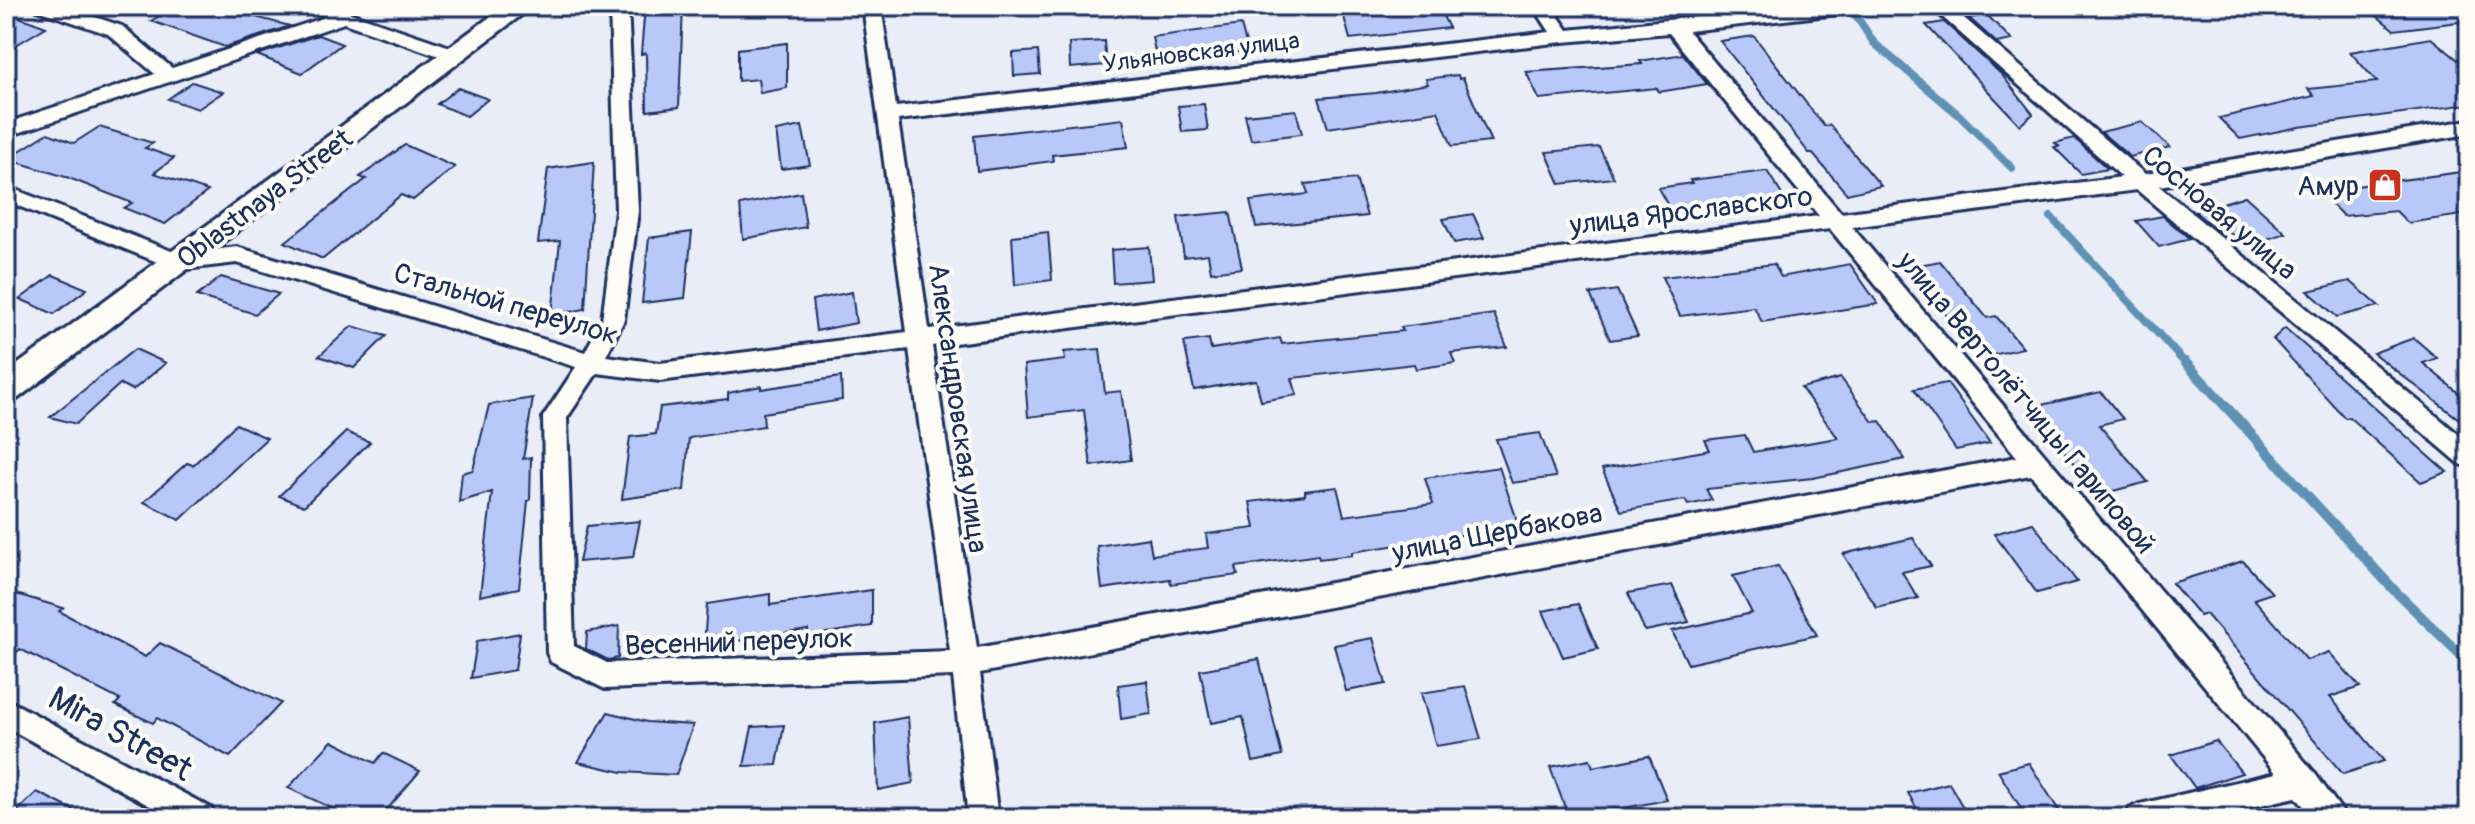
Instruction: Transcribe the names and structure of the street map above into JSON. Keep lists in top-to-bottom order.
{
  "streets": {
    "main road": ["Oblastnaya Street"],
    "street": [
      "Ульяновская улица",
      "улица Ярославского",
      "Сосновая улица",
      "Стальной переулок",
      "улица Вертолётчицы Гариповой",
      "Александровская улица",
      "улица Щербакова",
      "Весенний переулок",
      "Mira Street"
    ]
  },
  "crossings": [
    ["Ульяновская улица", "улица Вертолётчицы Гариповой"],
    ["Ульяновская улица", "Александровская улица"],
    ["Oblastnaya Street", "Стальной переулок"],
    ["улица Ярославского", "Сосновая улица"],
    ["улица Ярославского", "Стальной переулок"],
    ["улица Ярославского", "улица Вертолётчицы Гариповой"],
    ["улица Ярославского", "Александровская улица"],
    ["Стальной переулок", "Александровская улица"],
    ["Стальной переулок", "Весенний переулок"],
    ["улица Вертолётчицы Гариповой", "улица Щербакова"],
    ["Александровская улица", "улица Щербакова"],
    ["Александровская улица", "Весенний переулок"],
    ["улица Щербакова", "Весенний переулок"]
  ],
  "places": {
    "shop": ["Амур"]
  }
}
